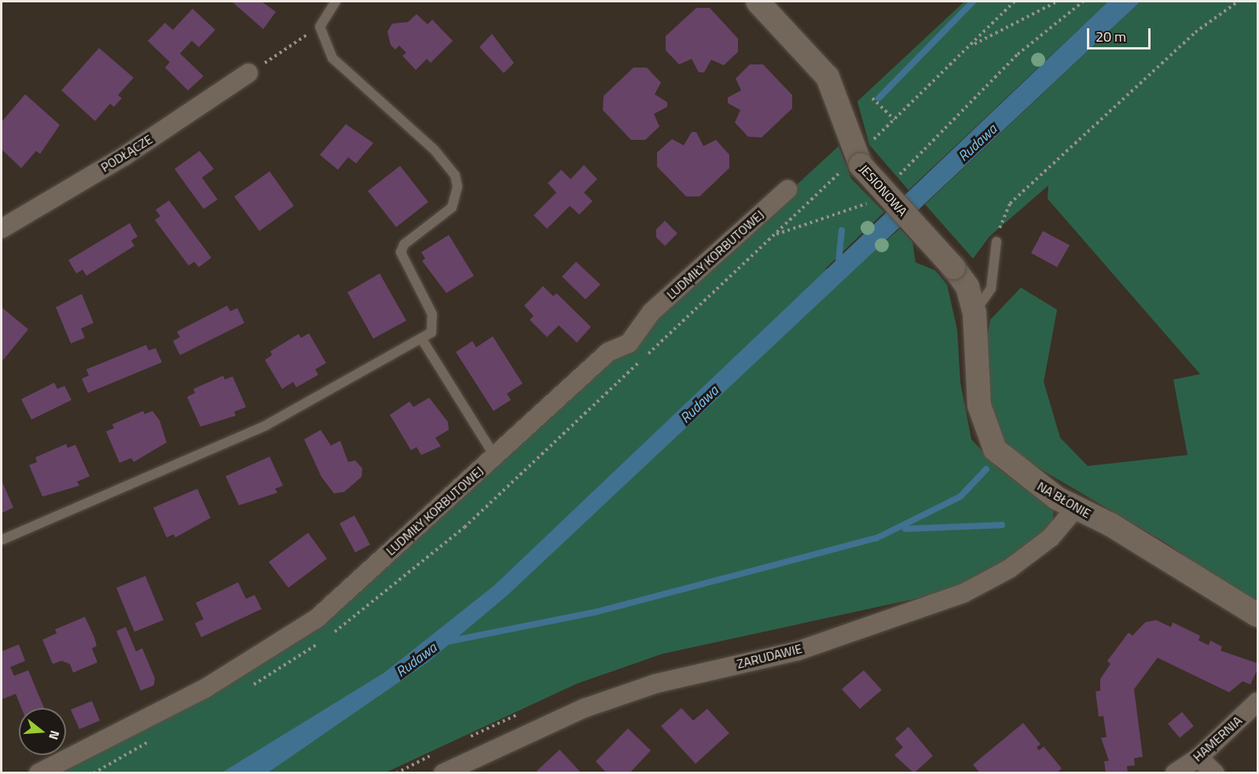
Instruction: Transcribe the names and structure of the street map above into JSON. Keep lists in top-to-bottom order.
{
  "streets": {
    "street": [
      "PODŁĄCZE",
      "JESIONOWA",
      "LUDMIŁY KORBUTOWEJ",
      "NA BŁONIE",
      "ZARUDAWIE",
      "HAMERNIA"
    ]
  },
  "crossings": [
    ["JESIONOWA", "NA BŁONIE"],
    ["NA BŁONIE", "ZARUDAWIE"]
  ],
  "water": ["Rudawa"],
  "scale_bar": "20 m",
  "north": "right"
}
